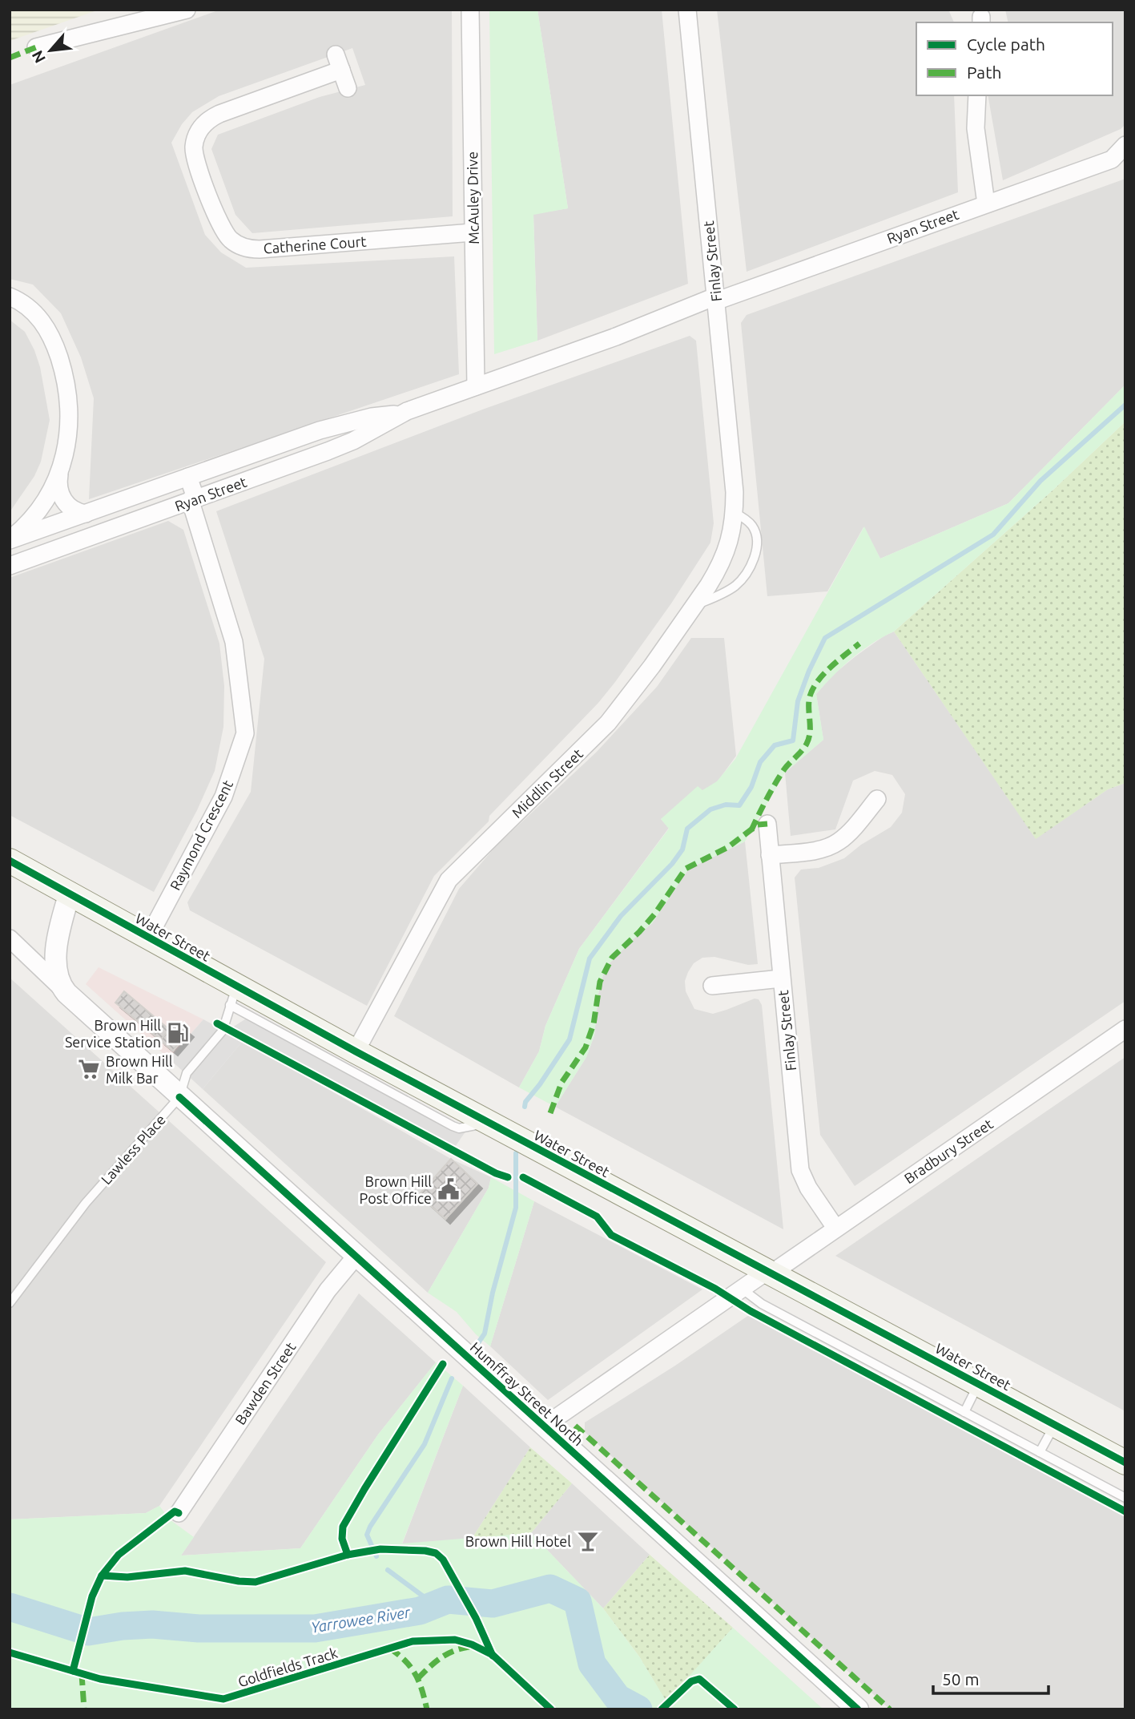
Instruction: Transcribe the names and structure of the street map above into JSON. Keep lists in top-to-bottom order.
{
  "streets": {
    "main road": ["Water Street"],
    "street": [
      "McAuley Drive",
      "Ryan Street",
      "Catherine Court",
      "Finlay Street",
      "Middlin Street",
      "Raymond Crescent",
      "Bradbury Street",
      "Bawden Street",
      "Humffray Street North"
    ],
    "lane": ["Lawless Place"],
    "cycle path": ["Goldfields Track"]
  },
  "crossings": [
    ["McAuley Drive", "Ryan Street"],
    ["McAuley Drive", "Catherine Court"],
    ["Ryan Street", "Finlay Street"],
    ["Ryan Street", "Raymond Crescent"],
    ["Finlay Street", "Middlin Street"],
    ["Finlay Street", "Bradbury Street"],
    ["Middlin Street", "Water Street"],
    ["Raymond Crescent", "Water Street"],
    ["Water Street", "Lawless Place"],
    ["Water Street", "Bradbury Street"],
    ["Water Street", "Humffray Street North"],
    ["Lawless Place", "Humffray Street North"],
    ["Bradbury Street", "Humffray Street North"],
    ["Bawden Street", "Humffray Street North"]
  ],
  "water": ["Yarrowee River"],
  "places": {
    "fuel station": ["Brown Hill Service Station"],
    "supermarket": ["Brown Hill Milk Bar"],
    "public building": ["Brown Hill Post Office"],
    "bar": ["Brown Hill Hotel"]
  },
  "legend": ["Cycle path", "Path"],
  "scale_bar": "50 m",
  "north": "bottom left"
}
